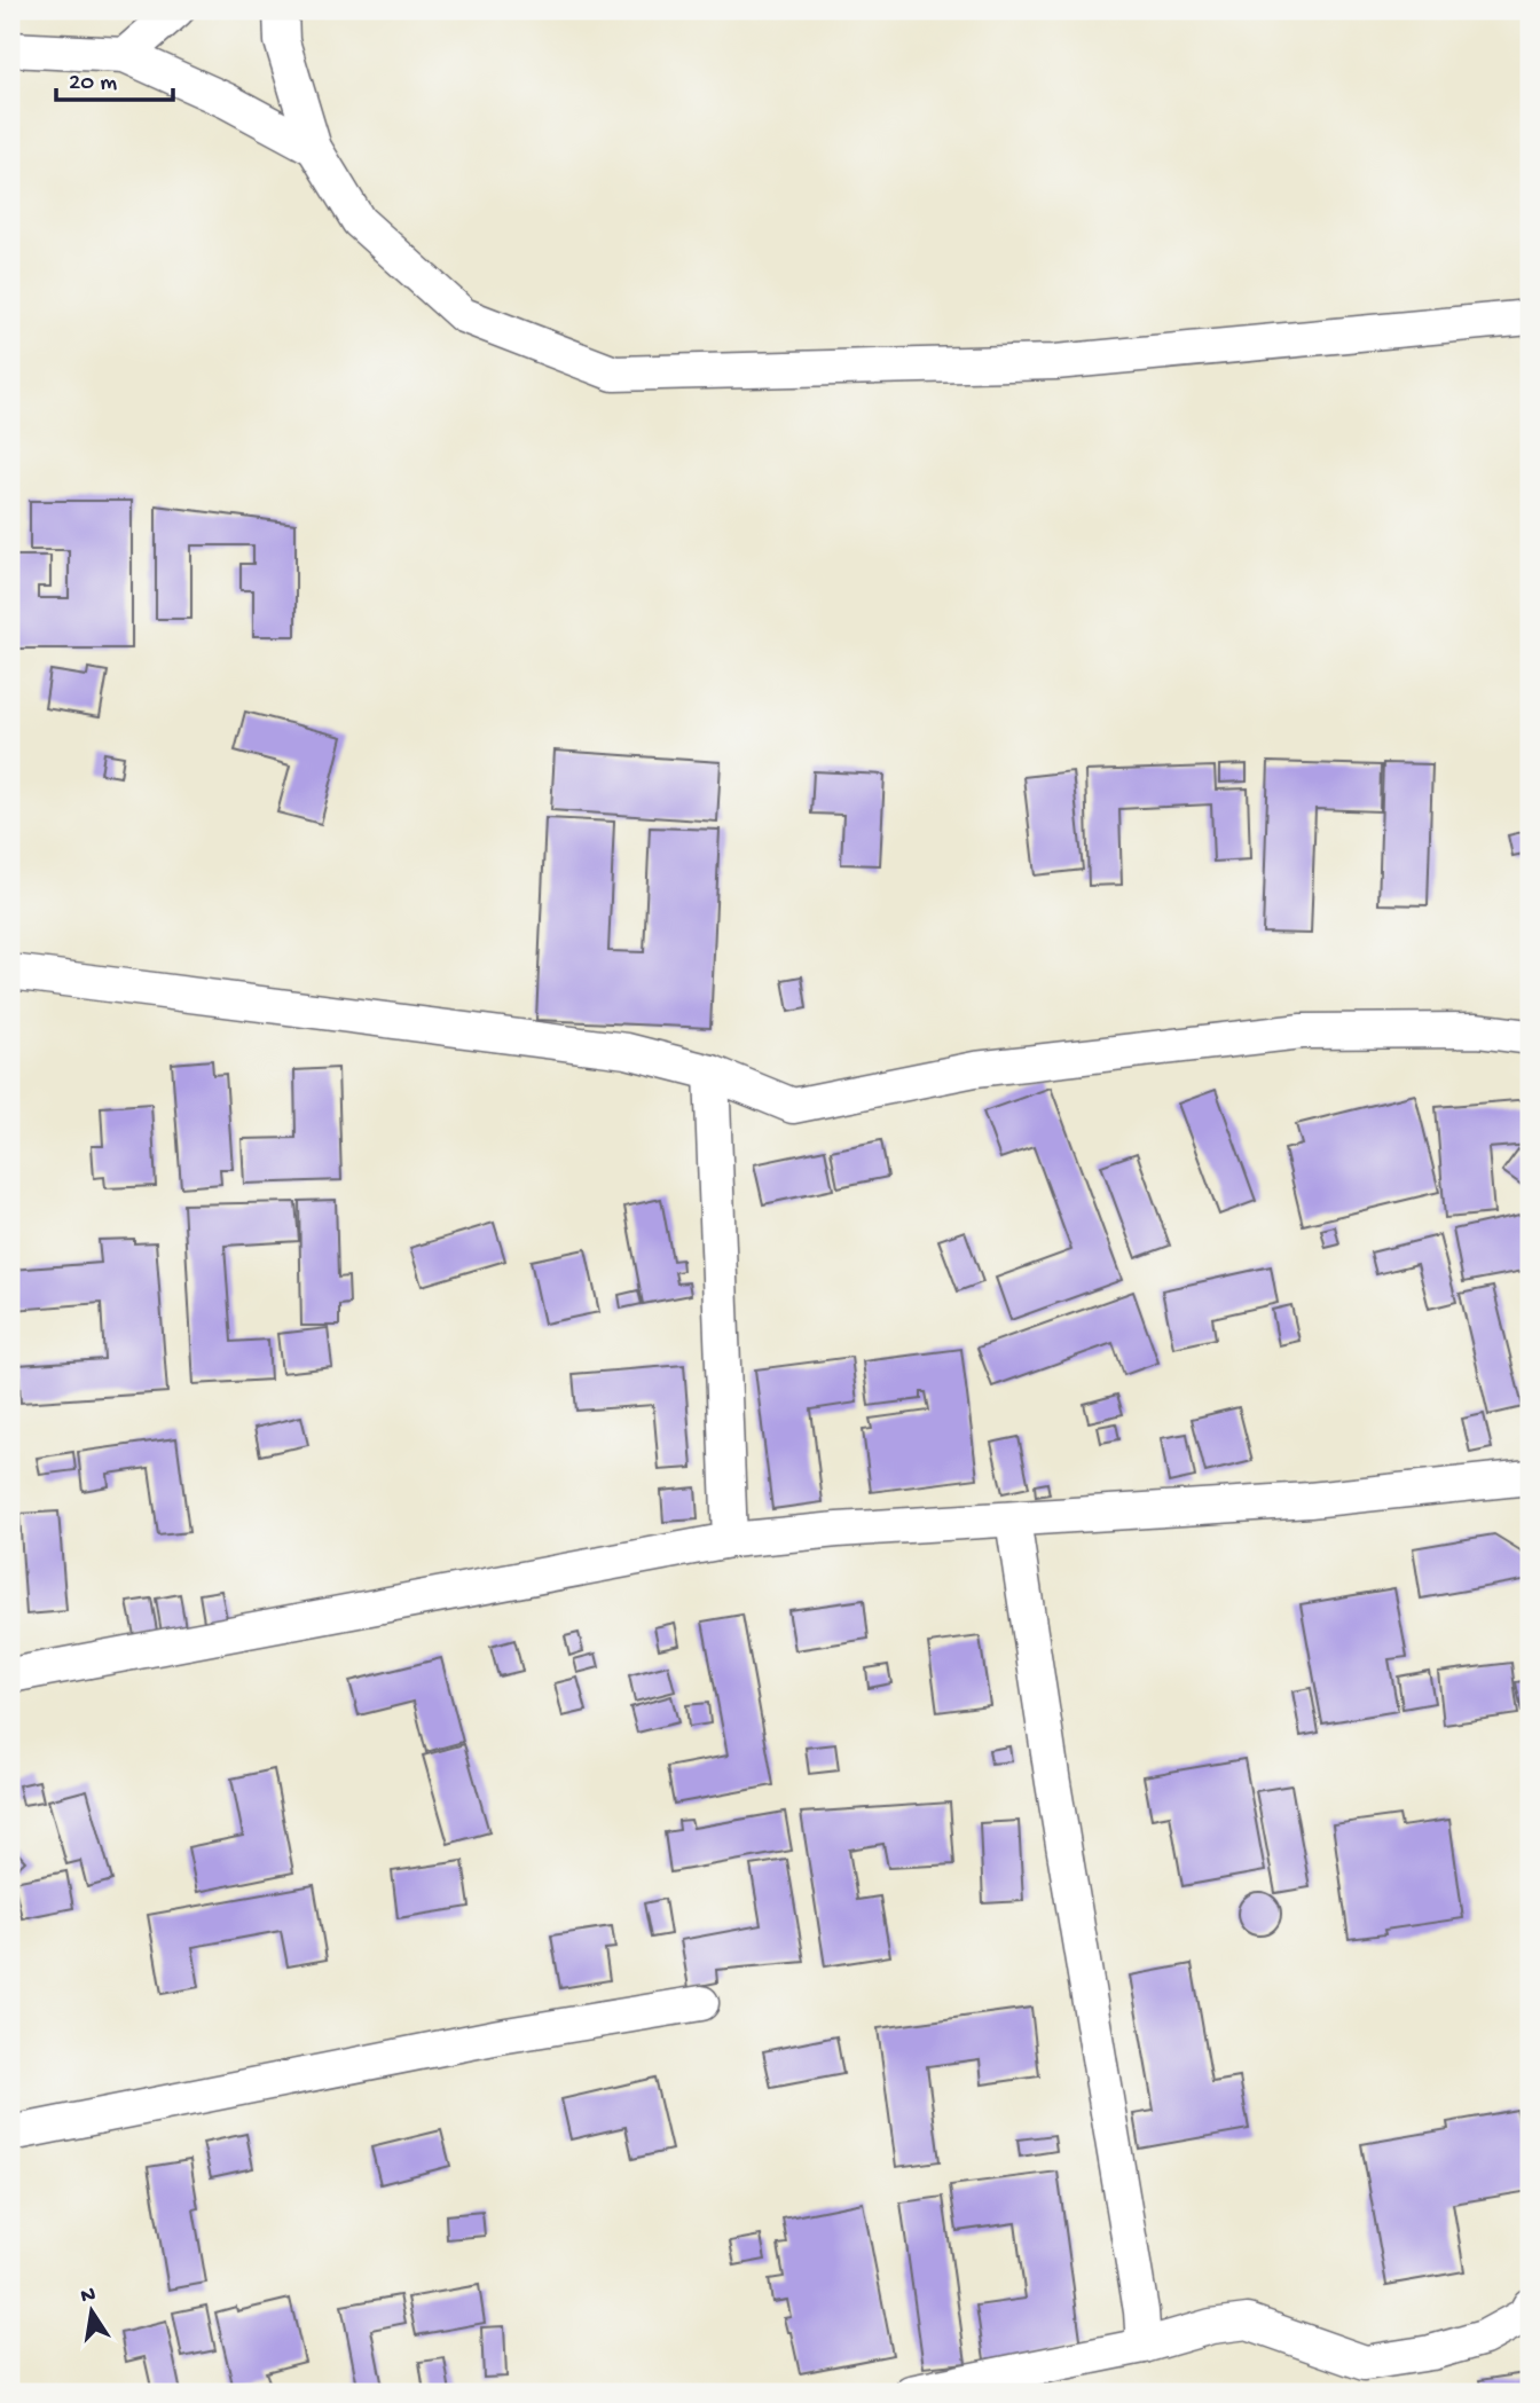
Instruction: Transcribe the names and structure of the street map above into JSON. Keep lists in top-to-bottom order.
{
  "scale_bar": "20 m",
  "north": "top"
}
